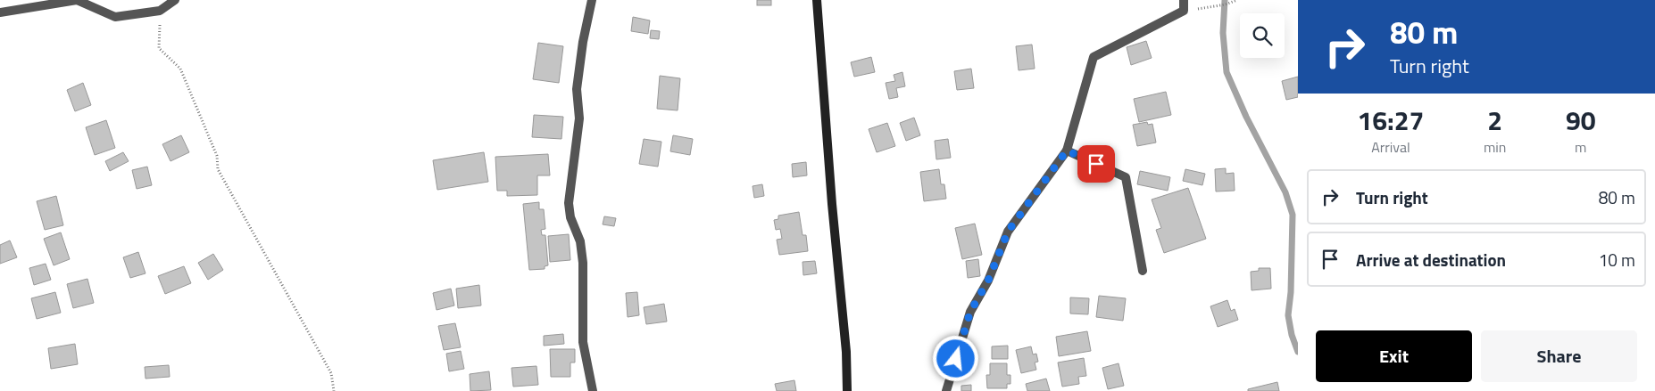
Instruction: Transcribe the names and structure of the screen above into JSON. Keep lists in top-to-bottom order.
{
  "page": {
    "turn": ["80 m", "Turn right"],
    "eta": [
      "16:27",
      "Arrival",
      "2",
      "min",
      "90",
      "m"
    ],
    "list": [
      {
        "name": "Turn right",
        "value": "80 m"
      },
      {
        "name": "Arrive at destination",
        "value": "10 m"
      }
    ],
    "buttons": ["Exit", "Share"]
  }
}
